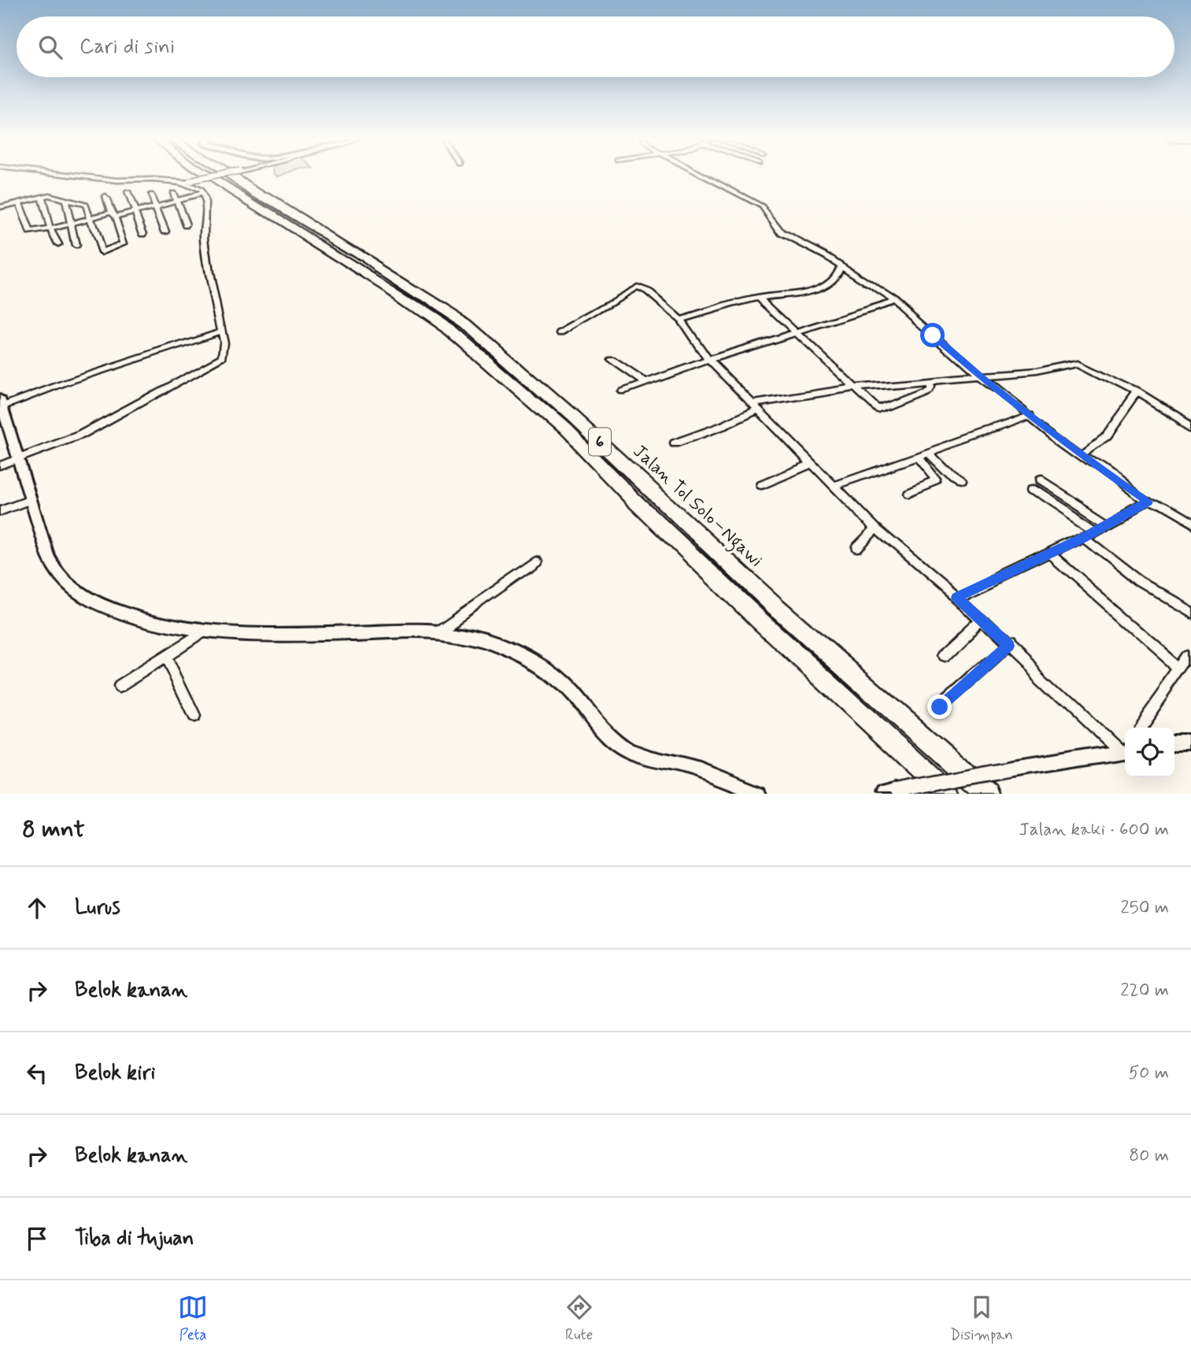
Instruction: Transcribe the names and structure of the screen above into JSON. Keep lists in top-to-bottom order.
{
  "streets": {
    "highway": ["6", "Jalan Tol Solo–Ngawi"]
  },
  "page": {
    "search": "Cari di sini",
    "heading": ["8 mnt", "Jalan kaki · 600 m"],
    "list": [
      ["Lurus", "250 m"],
      ["Belok kanan", "220 m"],
      ["Belok kiri", "50 m"],
      ["Belok kanan", "80 m"],
      "Tiba di tujuan"
    ],
    "nav": ["Peta", "Rute", "Disimpan"]
  }
}
